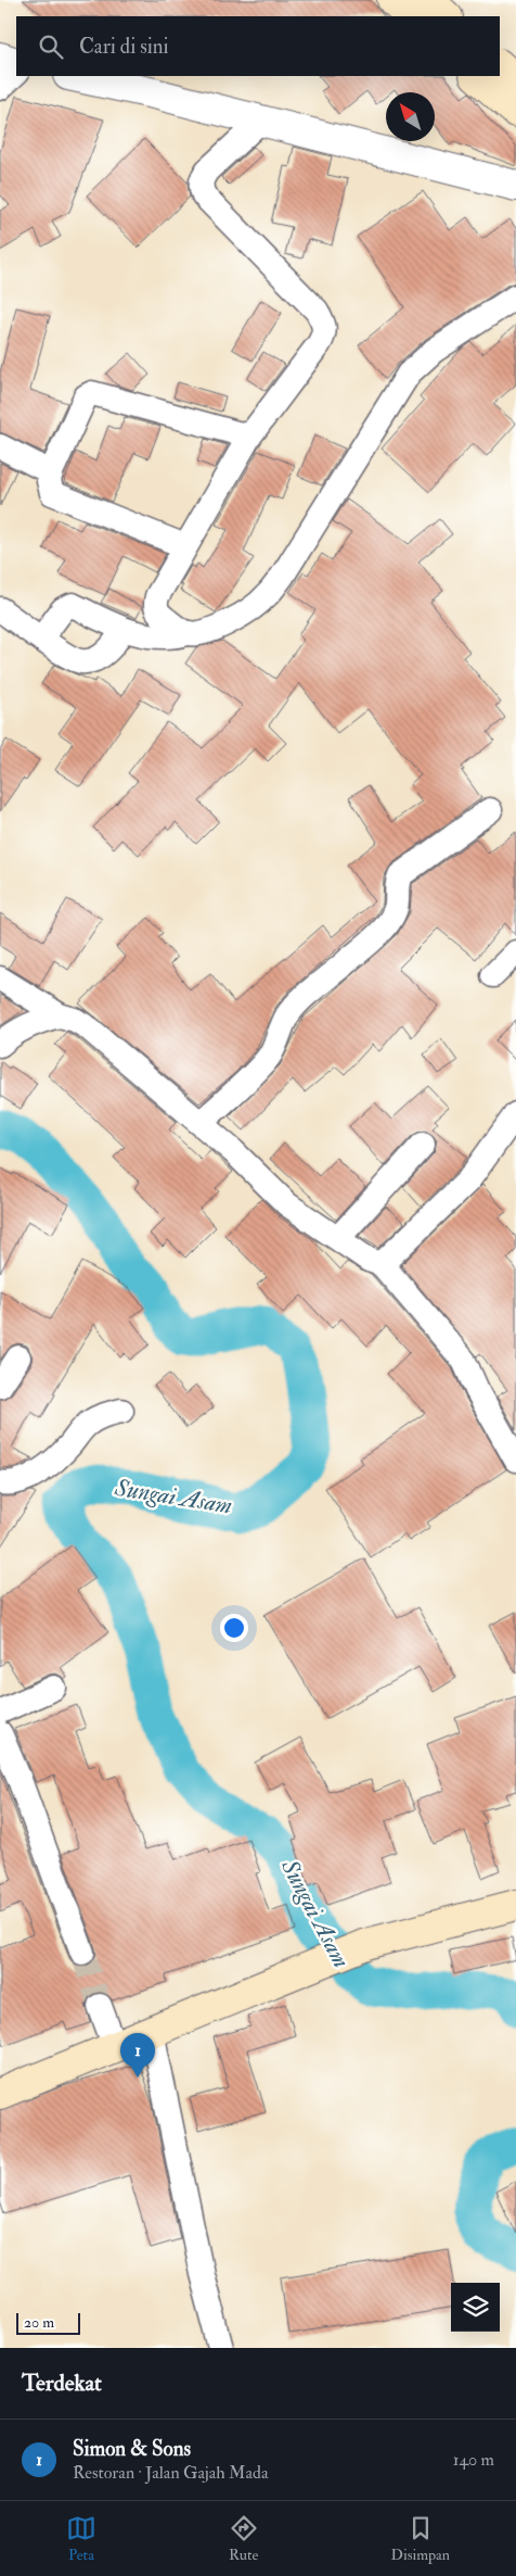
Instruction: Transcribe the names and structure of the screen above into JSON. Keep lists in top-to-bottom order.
{
  "water": ["Sungai Asam"],
  "scale_bar": "20 m",
  "north": "top left",
  "page": {
    "search": "Cari di sini",
    "pins": "1",
    "scale": "20 m",
    "heading": "Terdekat",
    "list": [
      {
        "mark": "1",
        "name": "Simon & Sons",
        "note": "Restoran · Jalan Gajah Mada",
        "value": "140 m"
      }
    ],
    "nav": ["Peta", "Rute", "Disimpan"]
  }
}
